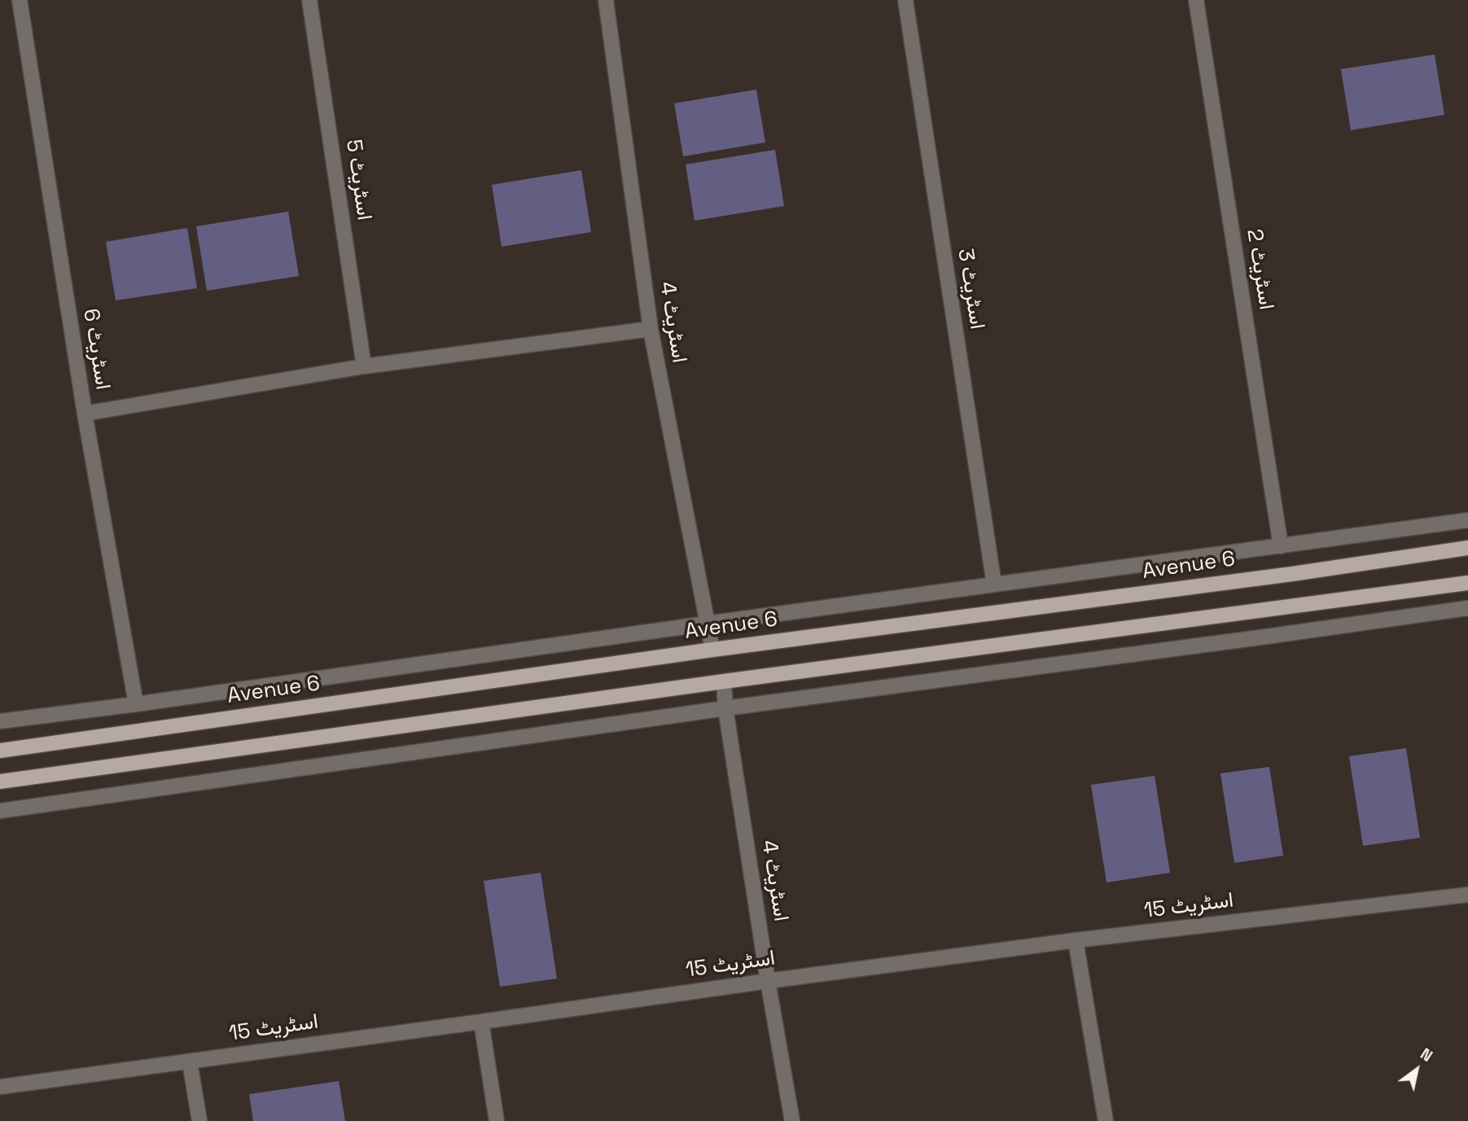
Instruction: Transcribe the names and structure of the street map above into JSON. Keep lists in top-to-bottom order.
{
  "streets": {
    "main road": ["Avenue 6"],
    "street": [
      "اسٹریٹ 5",
      "اسٹریٹ 2",
      "اسٹریٹ 3",
      "اسٹریٹ 4",
      "اسٹریٹ 6",
      "اسٹریٹ 15"
    ]
  },
  "crossings": [
    ["اسٹریٹ 4", "Avenue 6"],
    ["اسٹریٹ 4", "اسٹریٹ 15"]
  ],
  "north": "top right"
}
